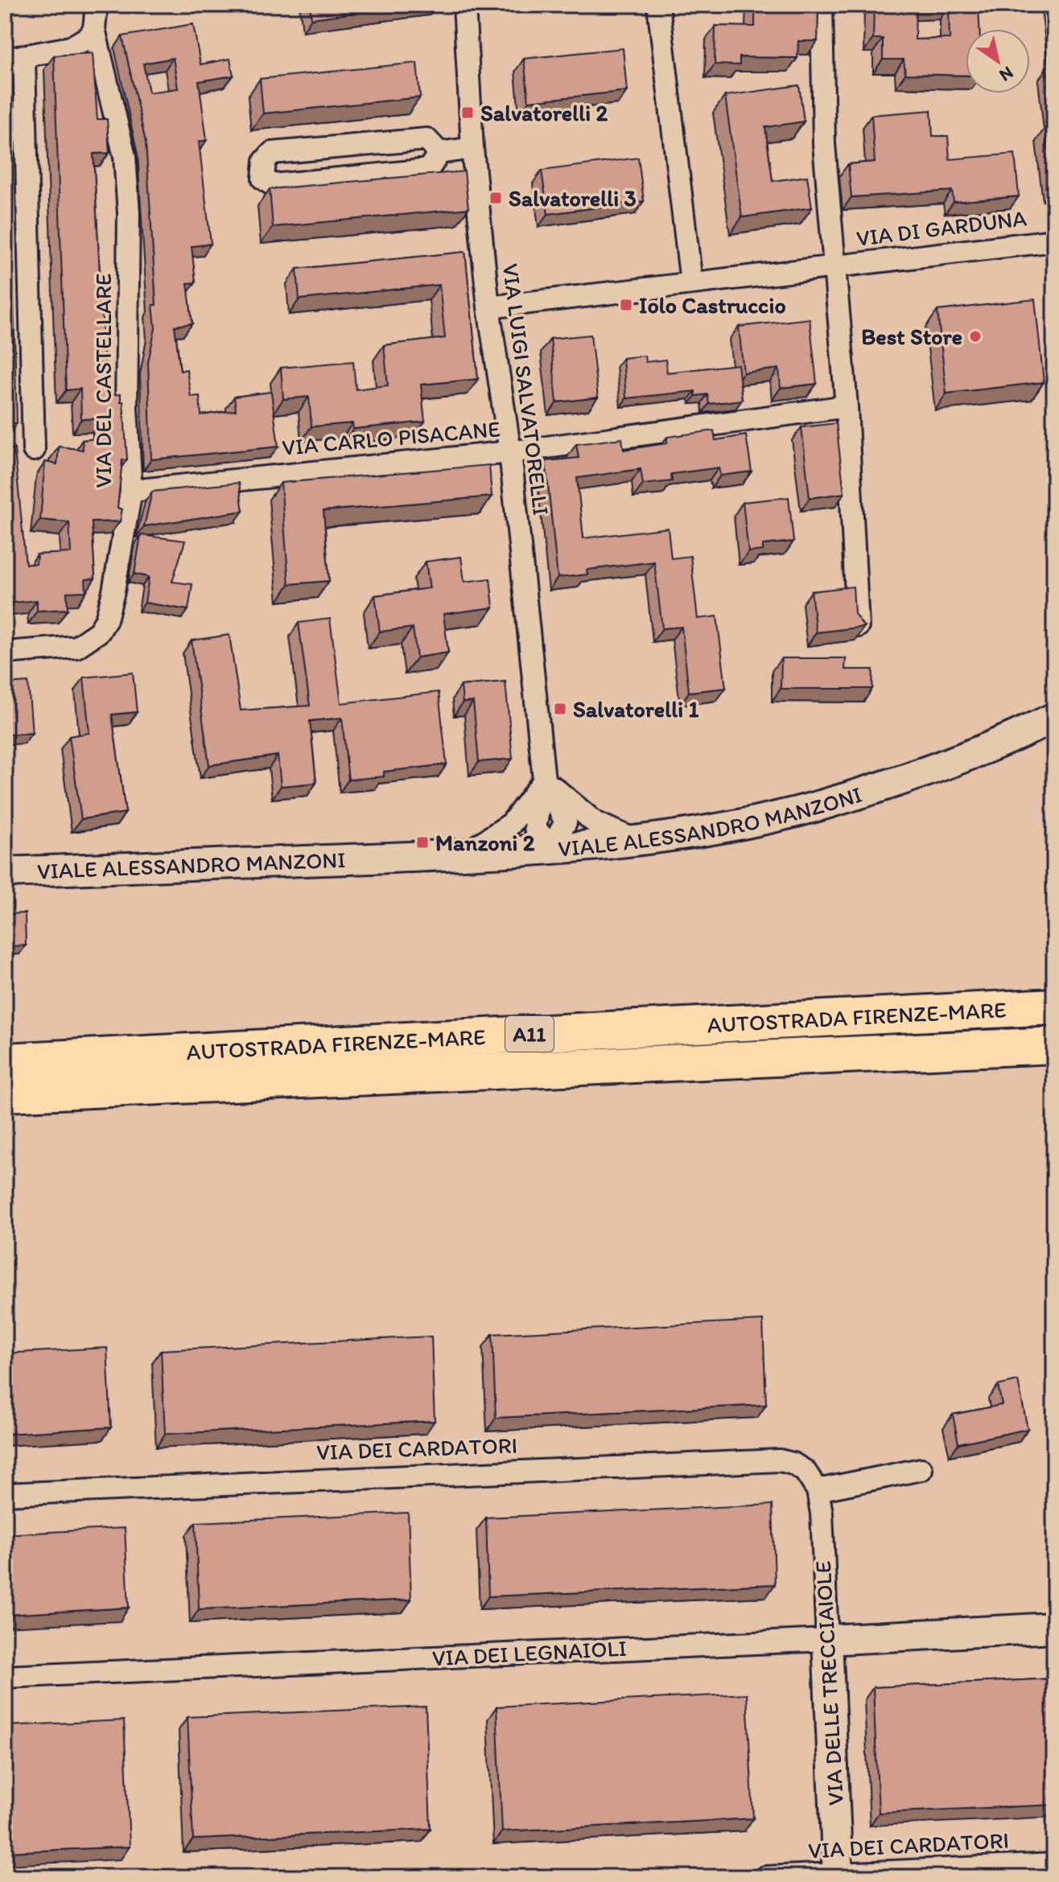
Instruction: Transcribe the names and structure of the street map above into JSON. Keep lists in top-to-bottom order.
{
  "streets": {
    "highway": ["AUTOSTRADA FIRENZE-MARE", "A11"],
    "street": [
      "VIA DI GARDUNA",
      "VIA DEL CASTELLARE",
      "VIA LUIGI SALVATORELLI",
      "VIA CARLO PISACANE",
      "VIALE ALESSANDRO MANZONI",
      "VIA DEI CARDATORI",
      "VIA DEI LEGNAIOLI",
      "VIA DELLE TRECCIAIOLE"
    ]
  },
  "crossings": [
    ["VIA DI GARDUNA", "VIA LUIGI SALVATORELLI"],
    ["VIA DEL CASTELLARE", "VIA CARLO PISACANE"],
    ["VIA LUIGI SALVATORELLI", "VIA CARLO PISACANE"],
    ["VIA LUIGI SALVATORELLI", "VIALE ALESSANDRO MANZONI"],
    ["VIA DEI CARDATORI", "VIA DELLE TRECCIAIOLE"],
    ["VIA DEI LEGNAIOLI", "VIA DELLE TRECCIAIOLE"]
  ],
  "places": {
    "transit": [
      "Salvatorelli 2",
      "Salvatorelli 3",
      "Iolo Castruccio",
      "Salvatorelli 1",
      "Manzoni 2"
    ],
    "other": ["Best Store"]
  },
  "north": "bottom right"
}
